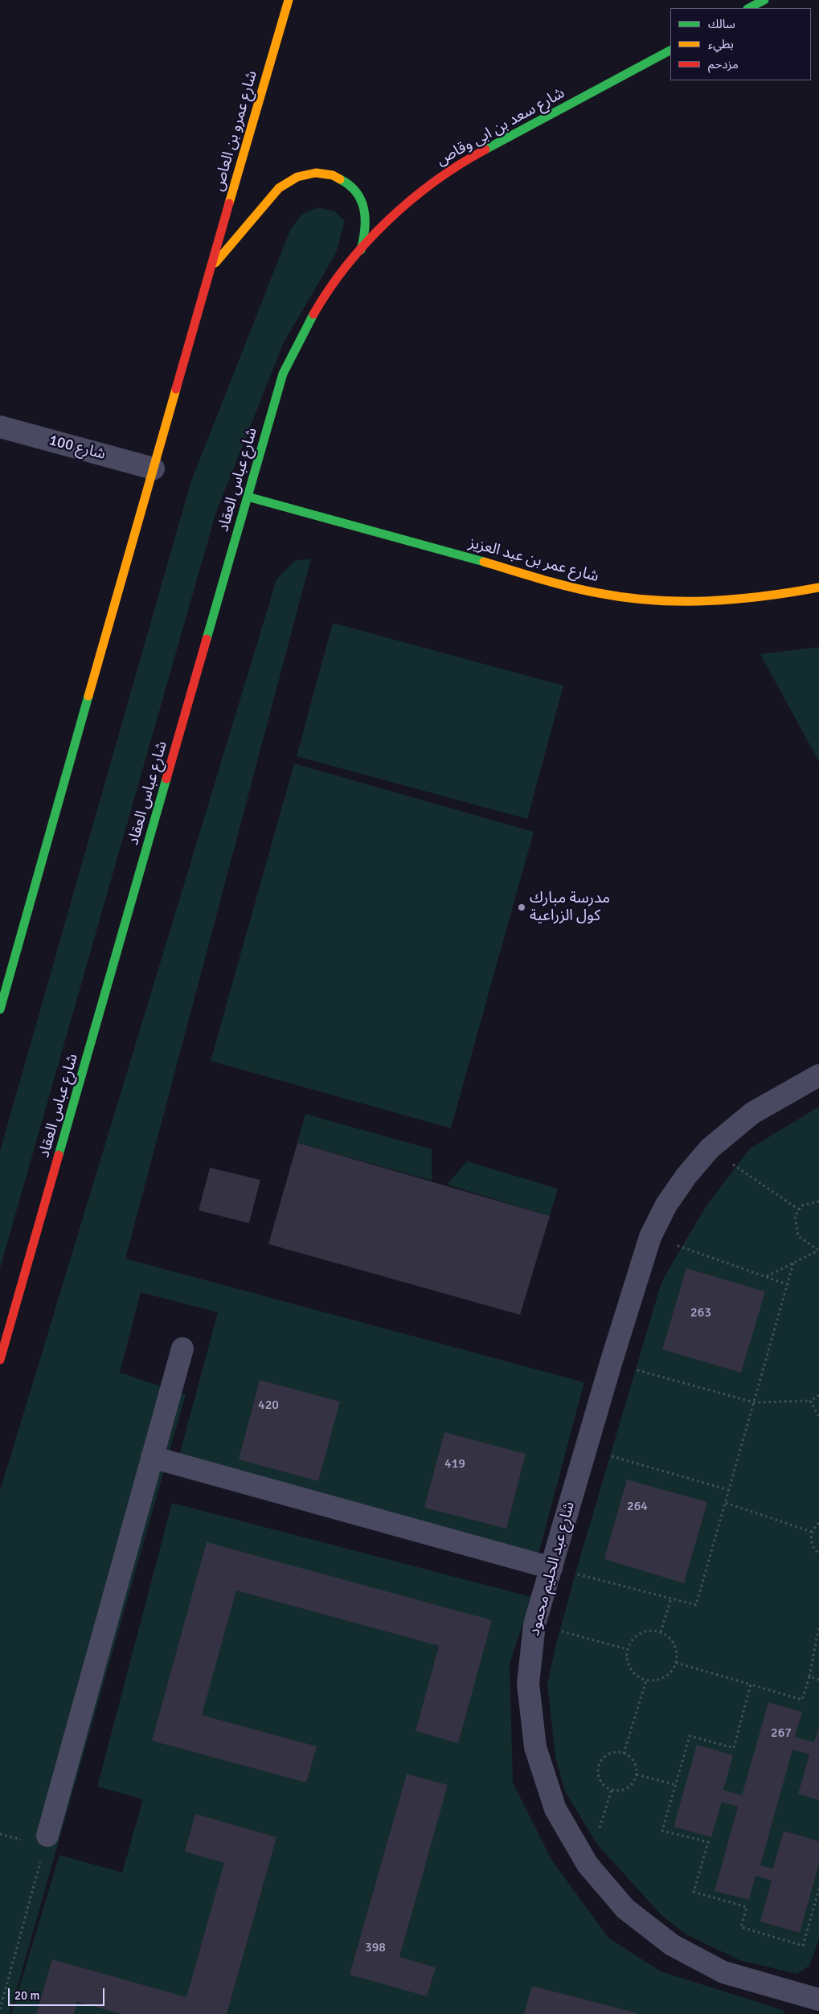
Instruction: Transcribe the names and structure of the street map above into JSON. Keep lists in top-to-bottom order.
{
  "streets": {
    "street": [
      "شارع سعد بن ابى وقاص",
      "شارع عمرو بن العاص",
      "شارع 100",
      "شارع عباس العقاد",
      "شارع عمر بن عبد العزيز",
      "شارع عبد الحليم محمود"
    ]
  },
  "crossings": [
    ["شارع سعد بن ابى وقاص", "شارع عباس العقاد"],
    ["شارع عباس العقاد", "شارع عمر بن عبد العزيز"]
  ],
  "places": ["مدرسة مبارك كول الزراعية"],
  "house_numbers": [
    "263",
    "420",
    "419",
    "264",
    "267",
    "398"
  ],
  "legend": ["سالك", "بطيء", "مزدحم"],
  "scale_bar": "20 m"
}
